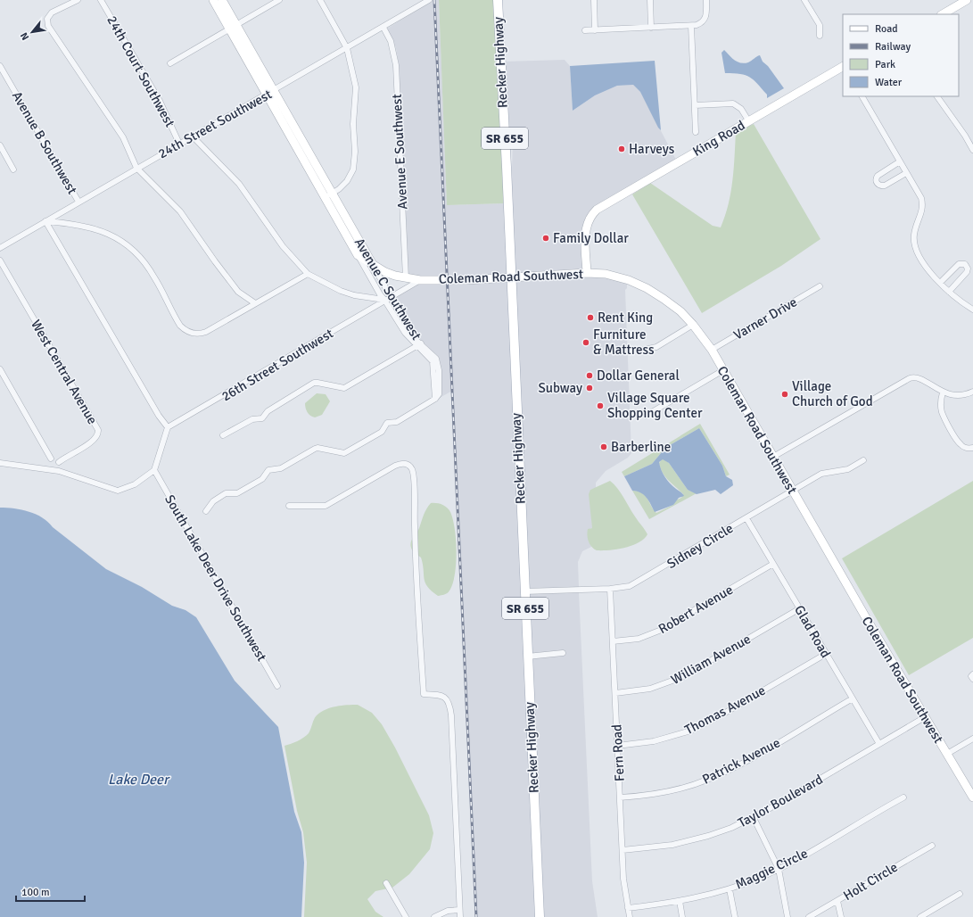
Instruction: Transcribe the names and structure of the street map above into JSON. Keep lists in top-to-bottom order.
{
  "streets": {
    "main road": ["Recker Highway", "SR 655"],
    "street": [
      "24th Court Southwest",
      "24th Street Southwest",
      "King Road",
      "Avenue B Southwest",
      "Avenue E Southwest",
      "Coleman Road Southwest",
      "Avenue C Southwest",
      "Varner Drive",
      "26th Street Southwest",
      "West Central Avenue",
      "Sidney Circle",
      "South Lake Deer Drive Southwest",
      "Robert Avenue",
      "Glad Road",
      "William Avenue",
      "Thomas Avenue",
      "Fern Road",
      "Patrick Avenue",
      "Taylor Boulevard",
      "Maggie Circle",
      "Holt Circle"
    ]
  },
  "crossings": [
    ["Recker Highway", "Coleman Road Southwest"],
    ["Recker Highway", "Sidney Circle"],
    ["24th Court Southwest", "24th Street Southwest"],
    ["24th Street Southwest", "Avenue B Southwest"],
    ["24th Street Southwest", "Avenue E Southwest"],
    ["24th Street Southwest", "Avenue C Southwest"],
    ["King Road", "Coleman Road Southwest"],
    ["Avenue E Southwest", "Coleman Road Southwest"],
    ["Coleman Road Southwest", "Avenue C Southwest"],
    ["Coleman Road Southwest", "Varner Drive"],
    ["Coleman Road Southwest", "Sidney Circle"],
    ["Coleman Road Southwest", "Taylor Boulevard"],
    ["Avenue C Southwest", "26th Street Southwest"],
    ["Sidney Circle", "Glad Road"],
    ["Sidney Circle", "Fern Road"],
    ["Robert Avenue", "Glad Road"],
    ["Robert Avenue", "Fern Road"],
    ["Glad Road", "William Avenue"],
    ["Glad Road", "Thomas Avenue"],
    ["Glad Road", "Patrick Avenue"],
    ["Glad Road", "Taylor Boulevard"],
    ["William Avenue", "Fern Road"],
    ["Thomas Avenue", "Fern Road"],
    ["Fern Road", "Patrick Avenue"],
    ["Fern Road", "Taylor Boulevard"],
    ["Fern Road", "Maggie Circle"]
  ],
  "water": ["Lake Deer"],
  "places": [
    "Harveys",
    "Family Dollar",
    "Rent King",
    "Furniture & Mattress",
    "Dollar General",
    "Subway",
    "Village Church of God",
    "Village Square Shopping Center",
    "Barberline"
  ],
  "legend": [
    "Road",
    "Railway",
    "Park",
    "Water"
  ],
  "scale_bar": "100 m",
  "north": "bottom left"
}
